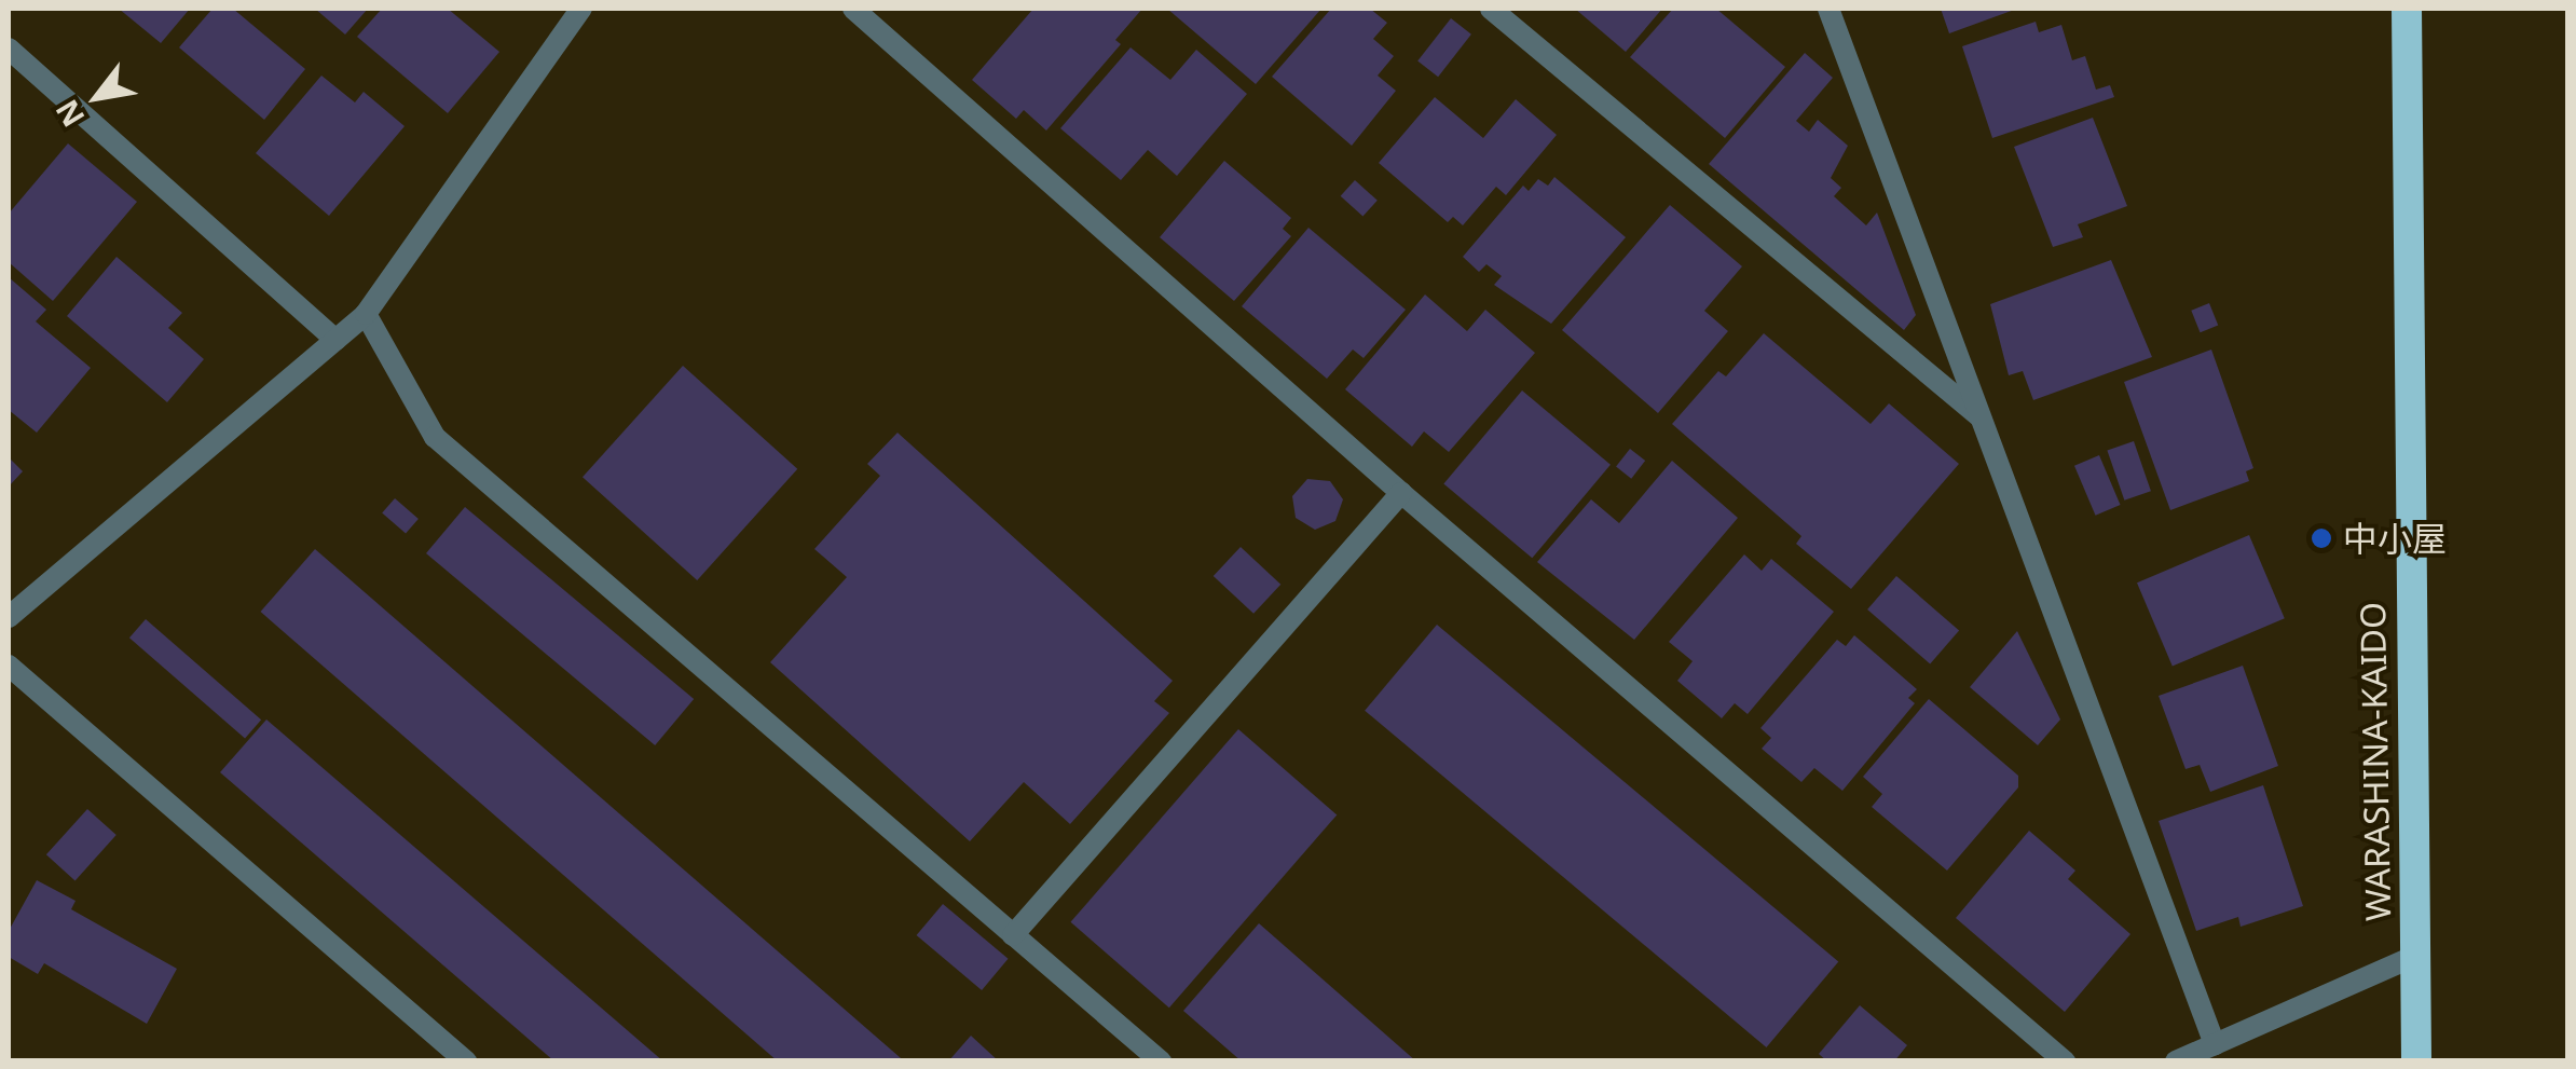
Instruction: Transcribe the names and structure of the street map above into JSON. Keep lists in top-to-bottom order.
{
  "streets": {
    "highway": ["WARASHINA-KAIDO"]
  },
  "places": ["中小屋"],
  "north": "bottom left"
}
